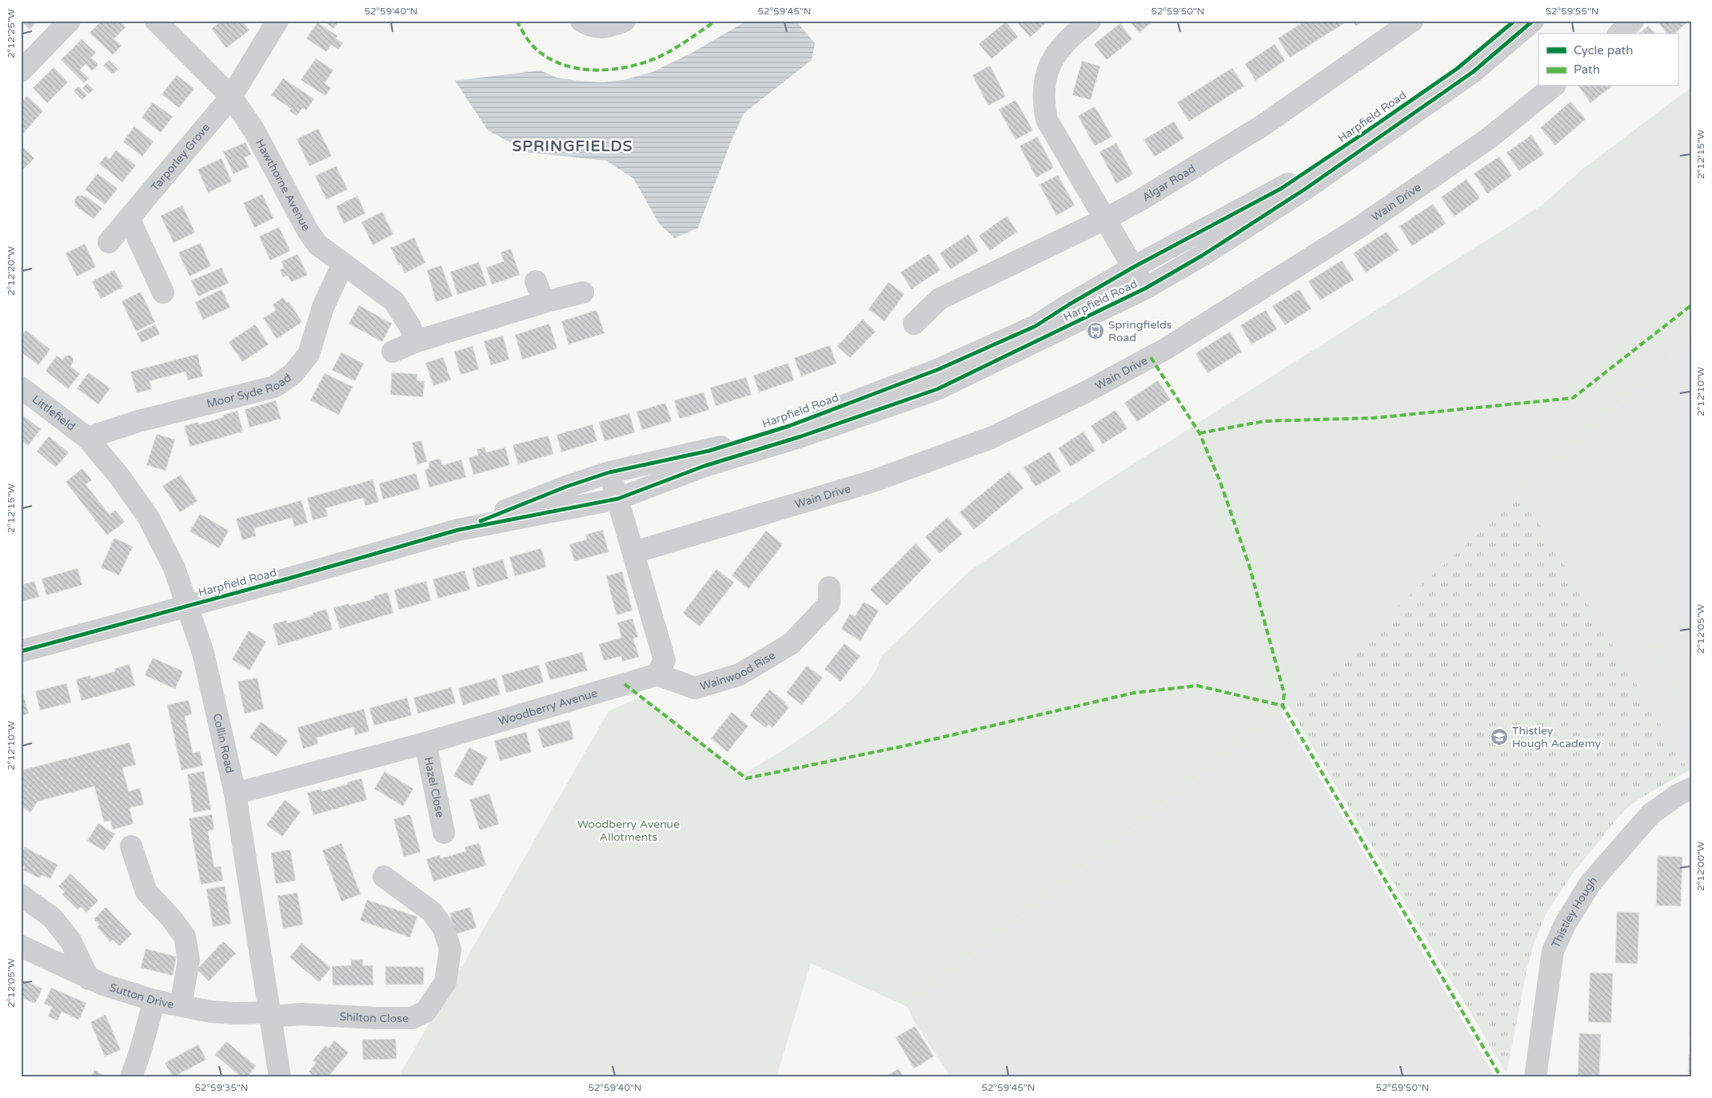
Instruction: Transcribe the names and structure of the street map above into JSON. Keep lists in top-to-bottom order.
{
  "streets": {
    "street": [
      "Harpfield Road",
      "Tarporley Grove",
      "Algar Road",
      "Hawthorne Avenue",
      "Wain Drive",
      "Moor Syde Road",
      "Littlefield",
      "Wainwood Rise",
      "Woodberry Avenue",
      "Collin Road",
      "Hazel Close",
      "Thistley Hough",
      "Sutton Drive",
      "Shilton Close"
    ]
  },
  "crossings": [
    ["Harpfield Road", "Collin Road"],
    ["Tarporley Grove", "Hawthorne Avenue"],
    ["Hawthorne Avenue", "Moor Syde Road"],
    ["Moor Syde Road", "Littlefield"],
    ["Moor Syde Road", "Collin Road"],
    ["Littlefield", "Collin Road"],
    ["Wainwood Rise", "Woodberry Avenue"],
    ["Woodberry Avenue", "Collin Road"],
    ["Woodberry Avenue", "Hazel Close"],
    ["Collin Road", "Sutton Drive"],
    ["Collin Road", "Shilton Close"],
    ["Sutton Drive", "Shilton Close"]
  ],
  "districts": ["SPRINGFIELDS"],
  "parks": ["Woodberry Avenue Allotments"],
  "places": {
    "bus stop": ["Springfields Road"],
    "school or university": ["Thistley Hough Academy"]
  },
  "legend": ["Cycle path", "Path"],
  "coordinates": [
    "52°59'40\"N",
    "52°59'45\"N",
    "52°59'50\"N",
    "52°59'55\"N",
    "2°12'25\"W",
    "2°12'15\"W",
    "2°12'20\"W",
    "2°12'10\"W",
    "2°12'05\"W",
    "2°12'00\"W",
    "52°59'35\"N"
  ]
}
